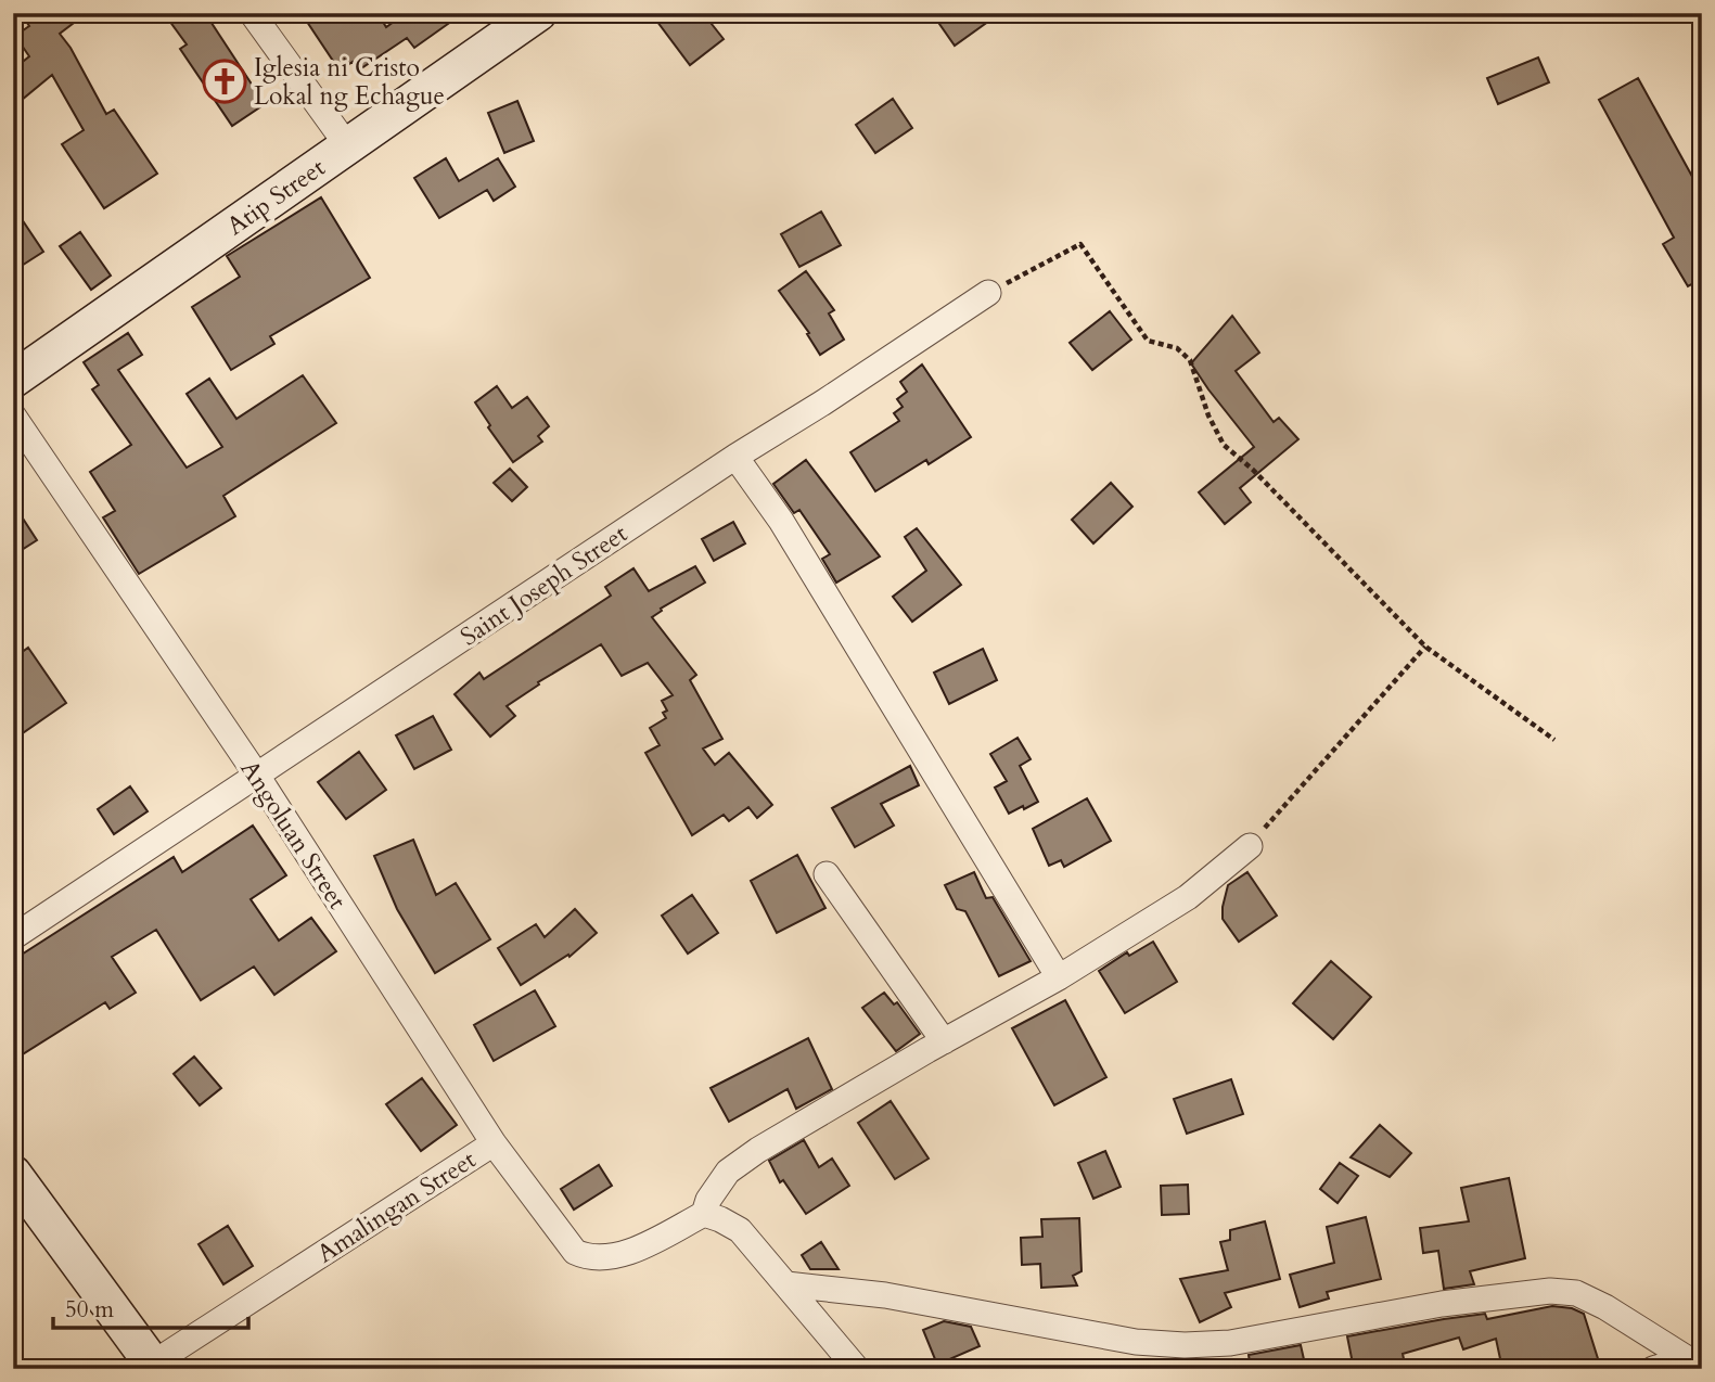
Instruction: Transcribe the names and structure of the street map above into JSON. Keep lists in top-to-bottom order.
{
  "streets": {
    "main road": ["Atip Street"],
    "street": ["Saint Joseph Street", "Angoluan Street", "Amalingan Street"]
  },
  "crossings": [
    ["Saint Joseph Street", "Angoluan Street"],
    ["Angoluan Street", "Amalingan Street"]
  ],
  "places": {
    "church": ["Iglesia ni Cristo Lokal ng Echague"]
  },
  "scale_bar": "50 m"
}
